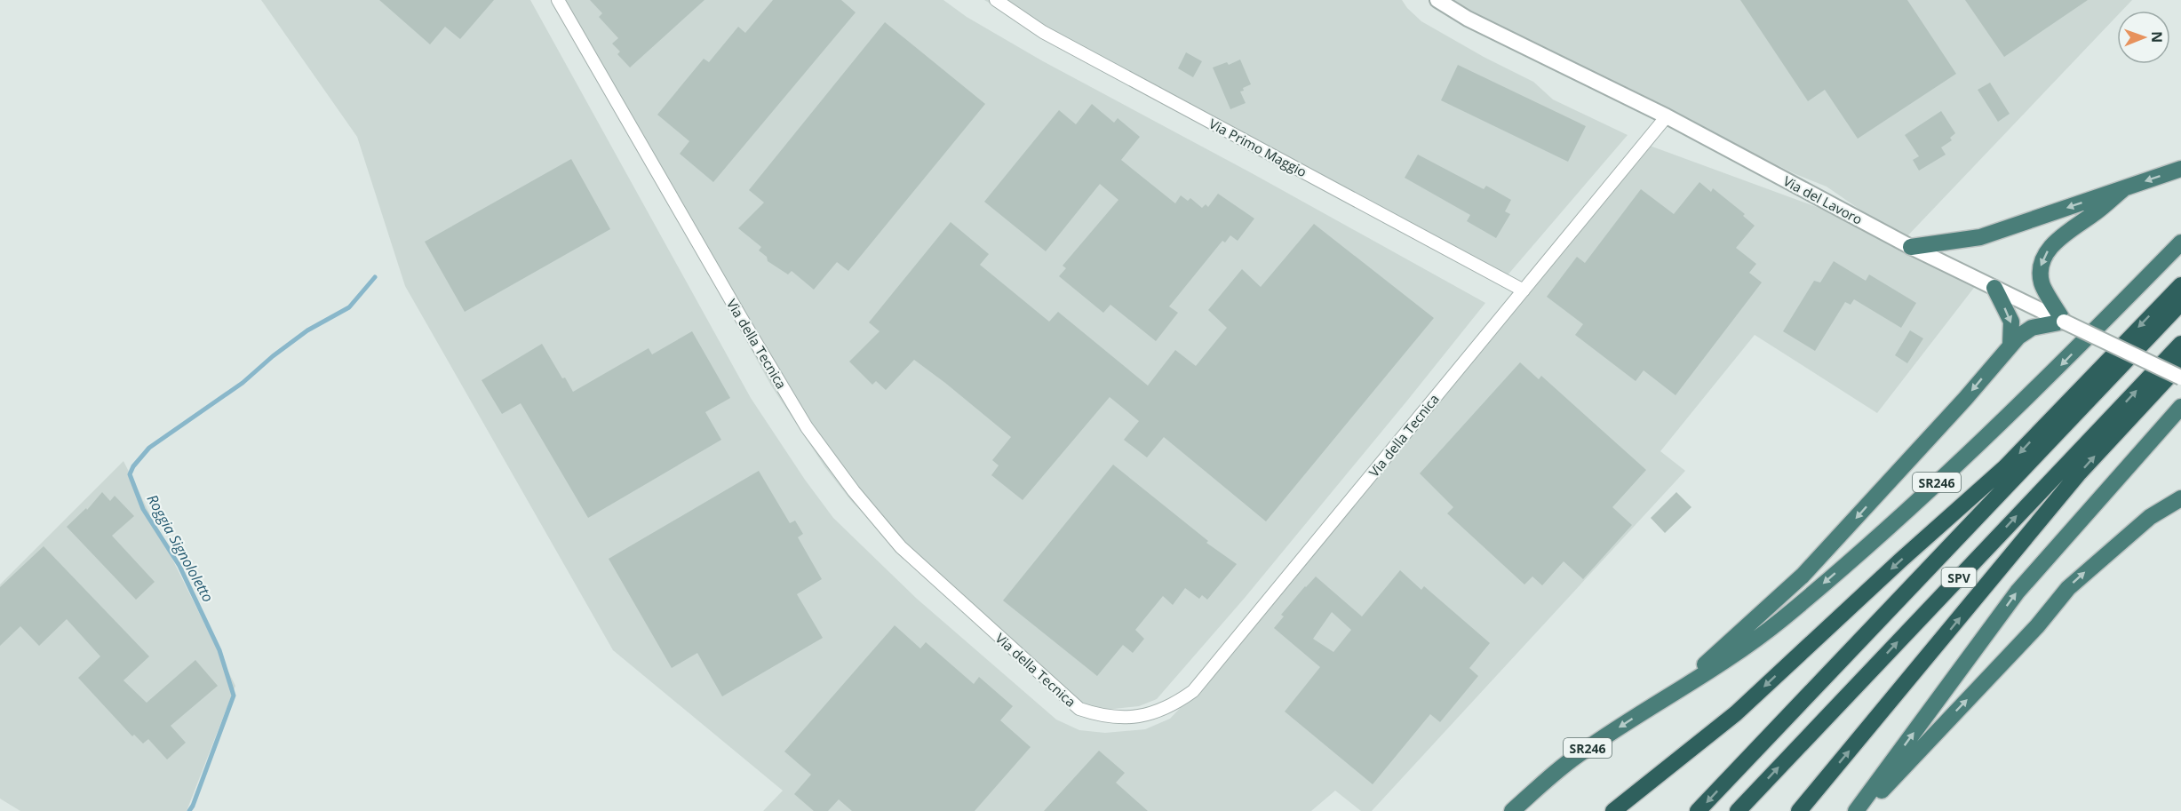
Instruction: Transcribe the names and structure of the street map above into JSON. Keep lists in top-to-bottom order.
{
  "streets": {
    "highway": ["SR246", "SPV"],
    "street": ["Via Primo Maggio", "Via del Lavoro", "Via della Tecnica"]
  },
  "crossings": [
    ["Via Primo Maggio", "Via della Tecnica"],
    ["Via del Lavoro", "Via della Tecnica"]
  ],
  "water": ["Roggia Signololetto"],
  "north": "right"
}
